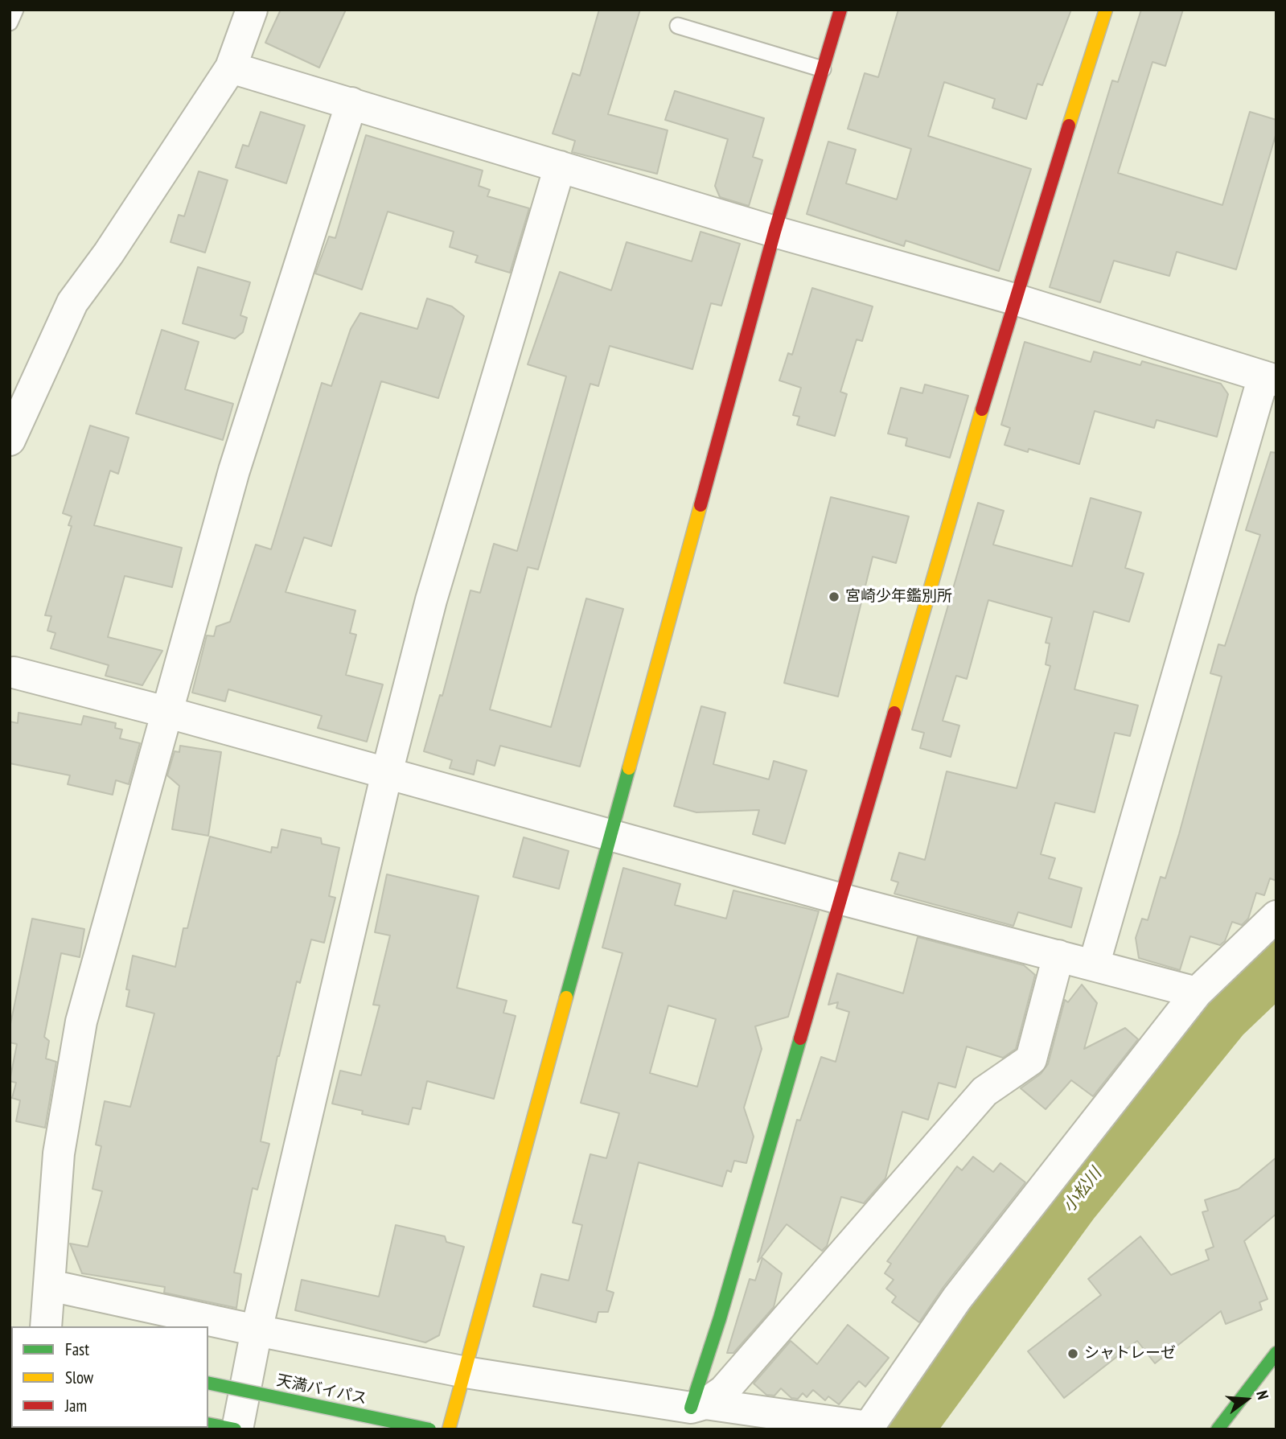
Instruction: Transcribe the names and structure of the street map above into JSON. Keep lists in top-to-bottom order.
{
  "streets": {
    "main road": ["天満バイパス"]
  },
  "water": ["小松川"],
  "places": ["宮崎少年鑑別所", "シャトレーゼ"],
  "legend": ["Fast", "Slow", "Jam"],
  "north": "right"
}
